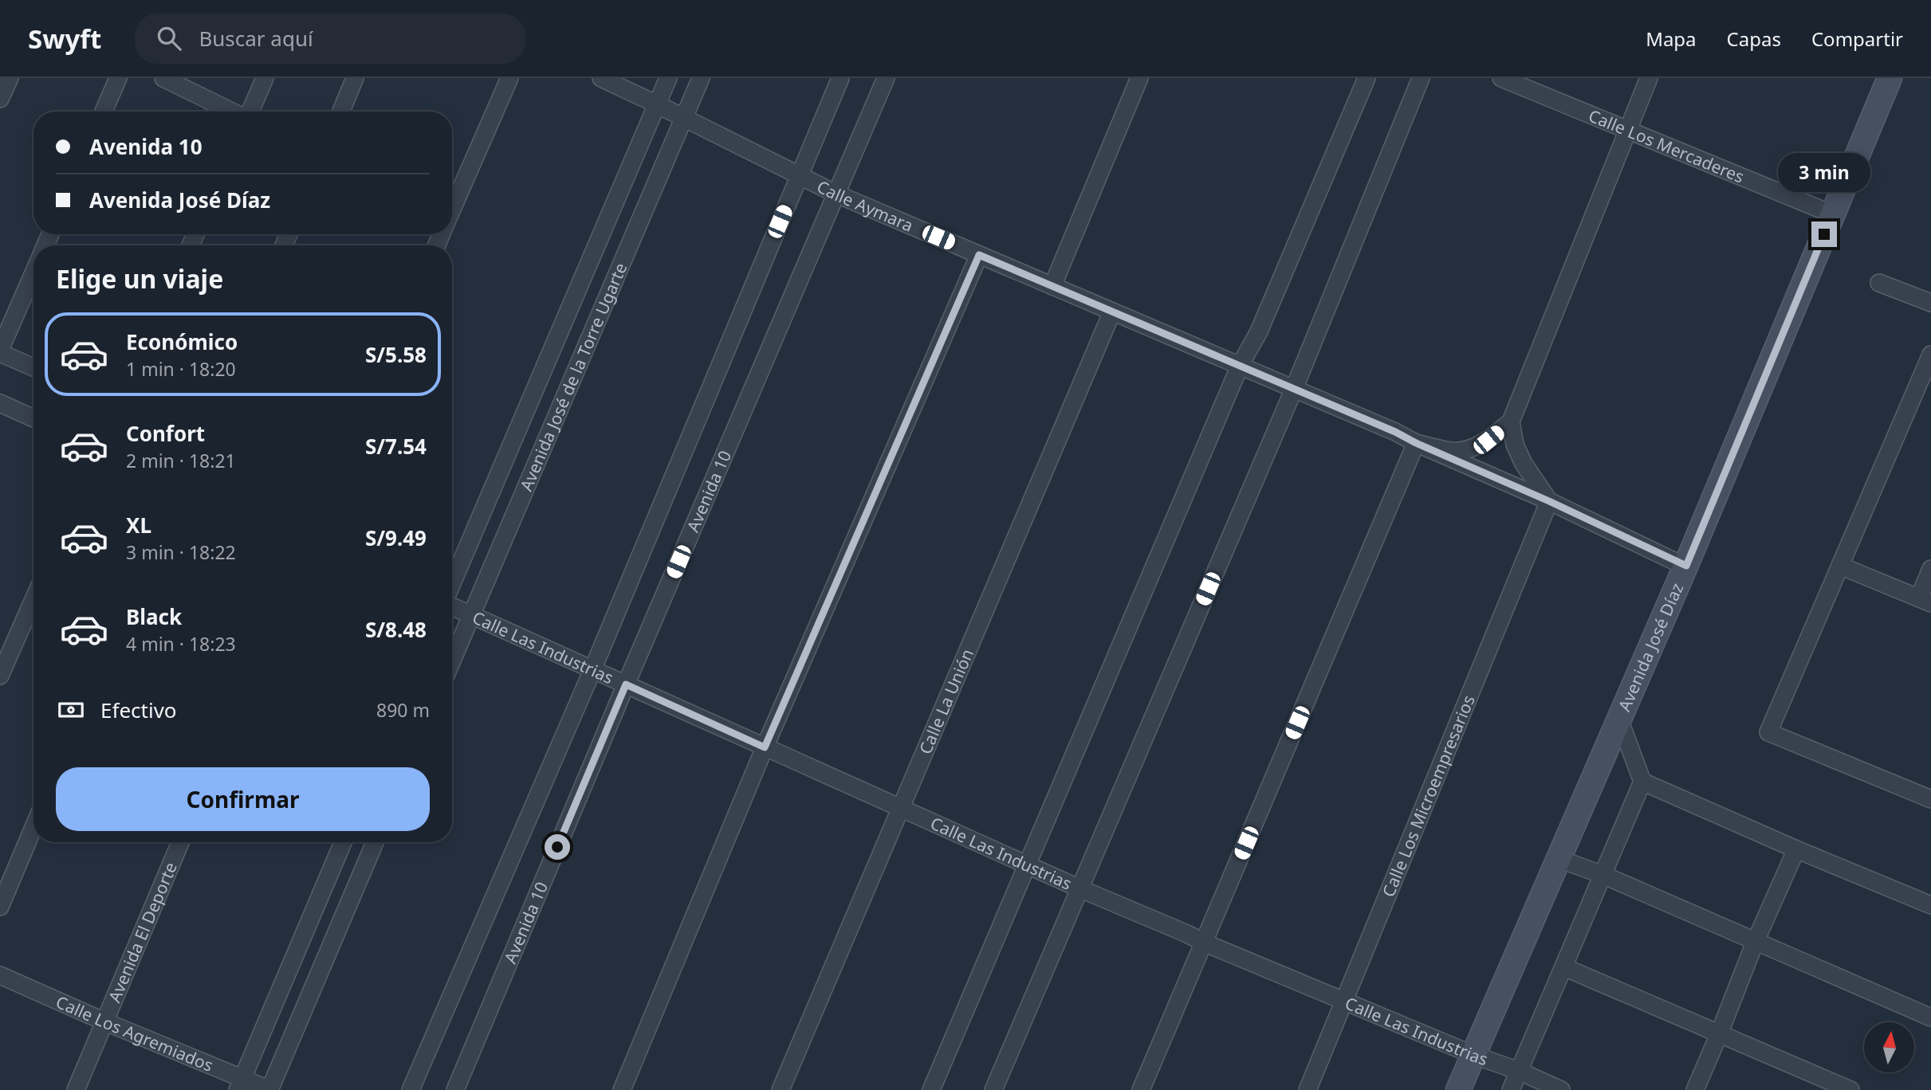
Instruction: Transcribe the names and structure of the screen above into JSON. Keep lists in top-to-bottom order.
{
  "streets": {
    "street": [
      "Calle Los Mercaderes",
      "Calle Aymara",
      "Avenida José de la Torre Ugarte",
      "Avenida 10",
      "Calle Las Industrias",
      "Avenida José Díaz",
      "Calle La Unión",
      "Calle Los Microempresarios",
      "Avenida El Deporte",
      "Calle Los Agremiados"
    ]
  },
  "crossings": [
    ["Calle Los Mercaderes", "Avenida José Díaz"],
    ["Calle Aymara", "Avenida José de la Torre Ugarte"],
    ["Calle Aymara", "Avenida 10"],
    ["Calle Aymara", "Avenida José Díaz"],
    ["Calle Aymara", "Calle La Unión"],
    ["Calle Aymara", "Calle Los Microempresarios"],
    ["Avenida José de la Torre Ugarte", "Calle Las Industrias"],
    ["Avenida 10", "Calle Las Industrias"],
    ["Calle Las Industrias", "Avenida José Díaz"],
    ["Calle Las Industrias", "Calle La Unión"],
    ["Calle Las Industrias", "Calle Los Microempresarios"],
    ["Avenida El Deporte", "Calle Los Agremiados"]
  ],
  "north": "top",
  "page": {
    "header": "Swyft",
    "search": "Buscar aquí",
    "nav": ["Mapa", "Capas", "Compartir"],
    "banner": ["Avenida 10", "Avenida José Díaz"],
    "bubble": "3 min",
    "heading": "Elige un viaje",
    "list": [
      {
        "name": "Económico",
        "note": "1 min · 18:20",
        "value": "S/5.58"
      },
      {
        "name": "Confort",
        "note": "2 min · 18:21",
        "value": "S/7.54"
      },
      {
        "name": "XL",
        "note": "3 min · 18:22",
        "value": "S/9.49"
      },
      {
        "name": "Black",
        "note": "4 min · 18:23",
        "value": "S/8.48"
      }
    ],
    "pay": ["Efectivo", "890 m"],
    "buttons": "Confirmar"
  }
}
